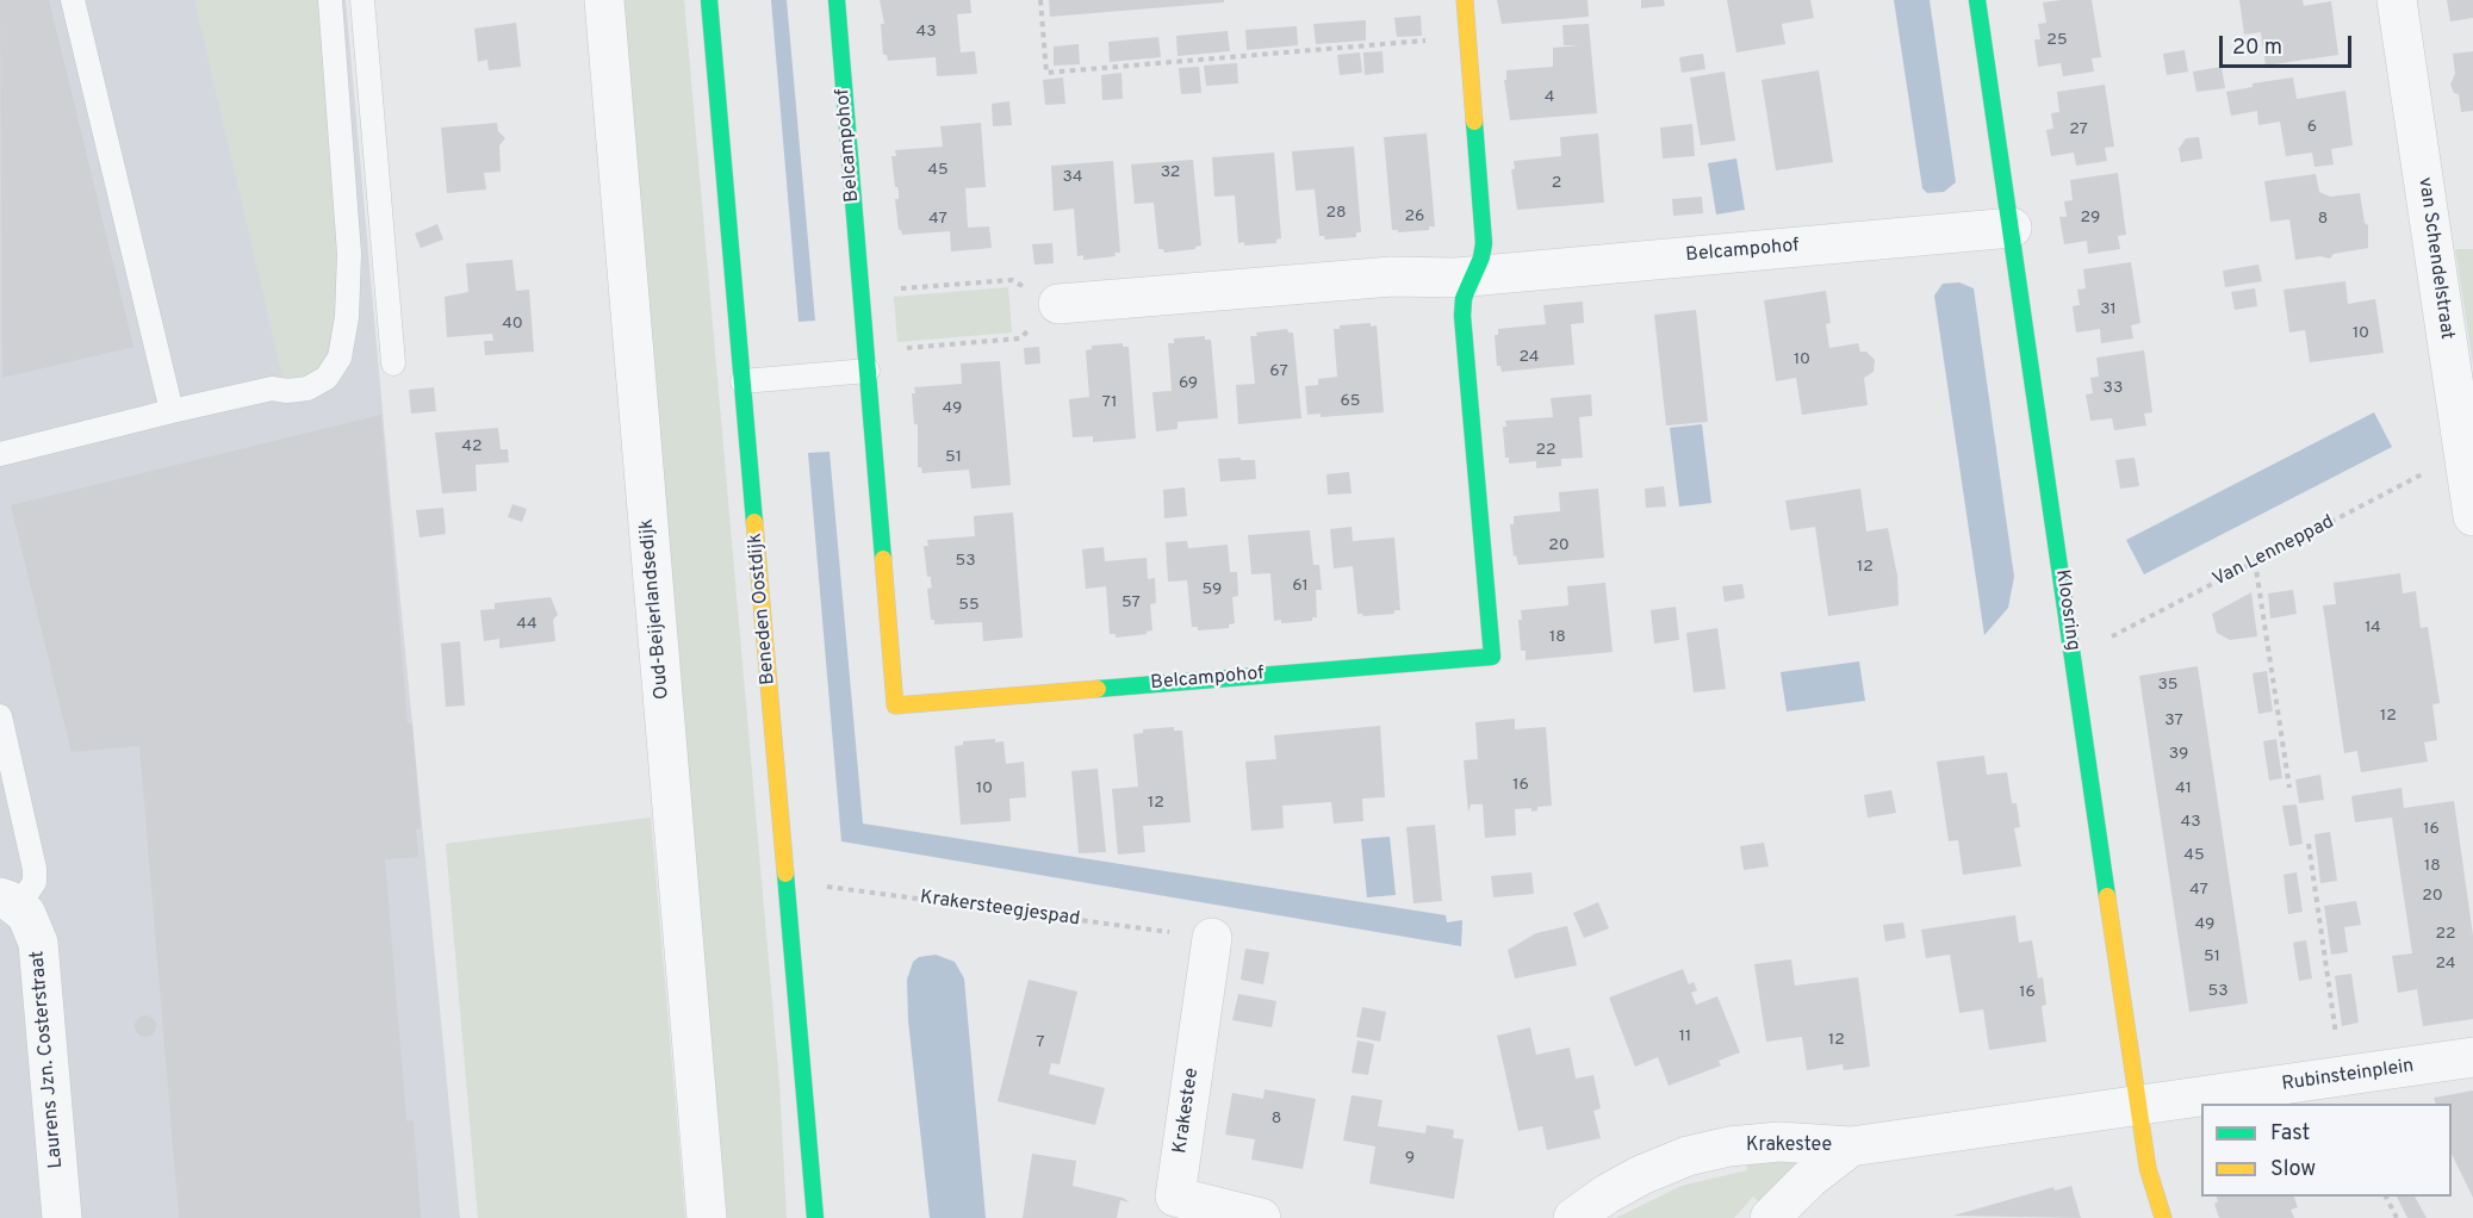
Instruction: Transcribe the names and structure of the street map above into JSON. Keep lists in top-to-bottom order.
{
  "streets": {
    "street": [
      "Belcampohof",
      "van Schendelstraat",
      "Oud-Beijerlandsedijk",
      "Beneden Oostdijk",
      "Kloosring",
      "Laurens Jzn. Costerstraat",
      "Rubinsteinplein",
      "Krakestee"
    ],
    "path": ["Van Lenneppad", "Krakersteegjespad"]
  },
  "crossings": [
    ["Belcampohof", "Kloosring"],
    ["van Schendelstraat", "Van Lenneppad"],
    ["Van Lenneppad", "Kloosring"],
    ["Beneden Oostdijk", "Krakersteegjespad"],
    ["Kloosring", "Rubinsteinplein"],
    ["Kloosring", "Krakestee"],
    ["Krakersteegjespad", "Krakestee"],
    ["Rubinsteinplein", "Krakestee"]
  ],
  "house_numbers": [
    "43",
    "25",
    "4",
    "6",
    "27",
    "45",
    "32",
    "34",
    "2",
    "28",
    "26",
    "29",
    "47",
    "8",
    "31",
    "40",
    "10",
    "24",
    "10",
    "67",
    "69",
    "33",
    "65",
    "71",
    "49",
    "42",
    "22",
    "51",
    "20",
    "53",
    "12",
    "61",
    "59",
    "57",
    "55",
    "44",
    "14",
    "18",
    "35",
    "12",
    "37",
    "39",
    "16",
    "10",
    "41",
    "12",
    "43",
    "16",
    "45",
    "18",
    "47",
    "20",
    "49",
    "22",
    "51",
    "24",
    "53",
    "16",
    "11",
    "12",
    "7",
    "8",
    "9"
  ],
  "legend": ["Fast", "Slow"],
  "scale_bar": "20 m"
}
